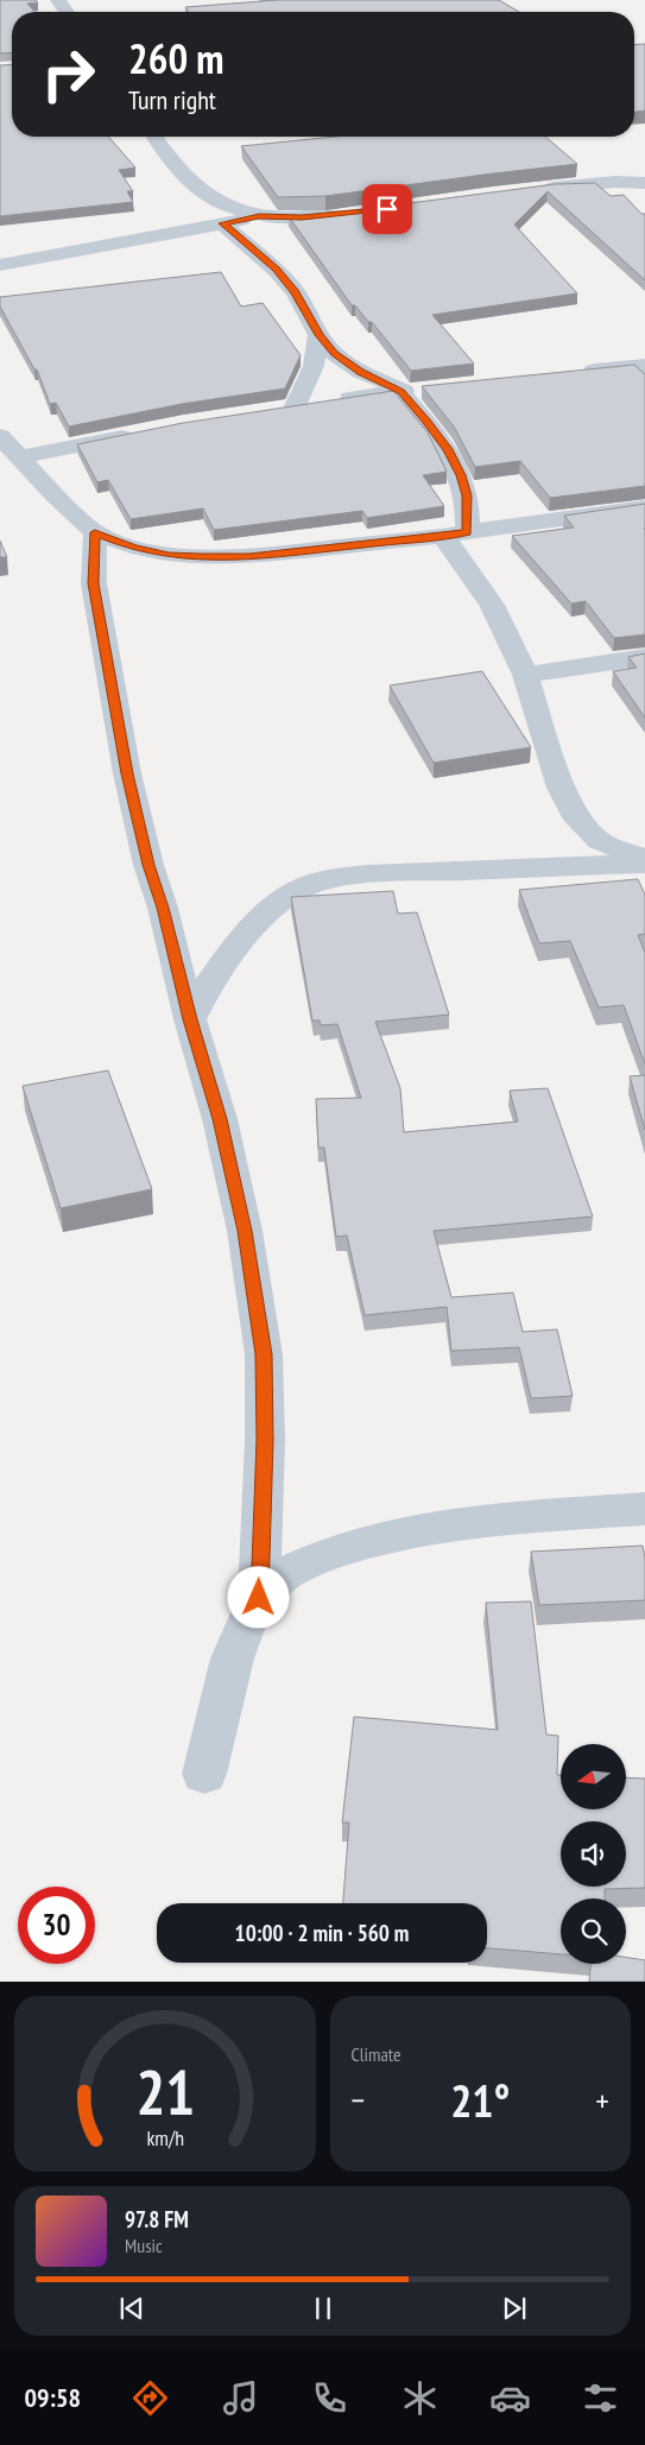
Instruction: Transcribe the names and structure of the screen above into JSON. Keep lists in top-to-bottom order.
{
  "north": "left",
  "page": {
    "turn": ["260 m", "Turn right"],
    "limit": "30",
    "trip": "10:00 · 2 min · 560 m",
    "tile": "Climate",
    "heat": ["−", "21°", "+"],
    "song": ["97.8 FM", "Music"],
    "tabs": "09:58",
    "gauge": ["21", "km/h"]
  }
}
